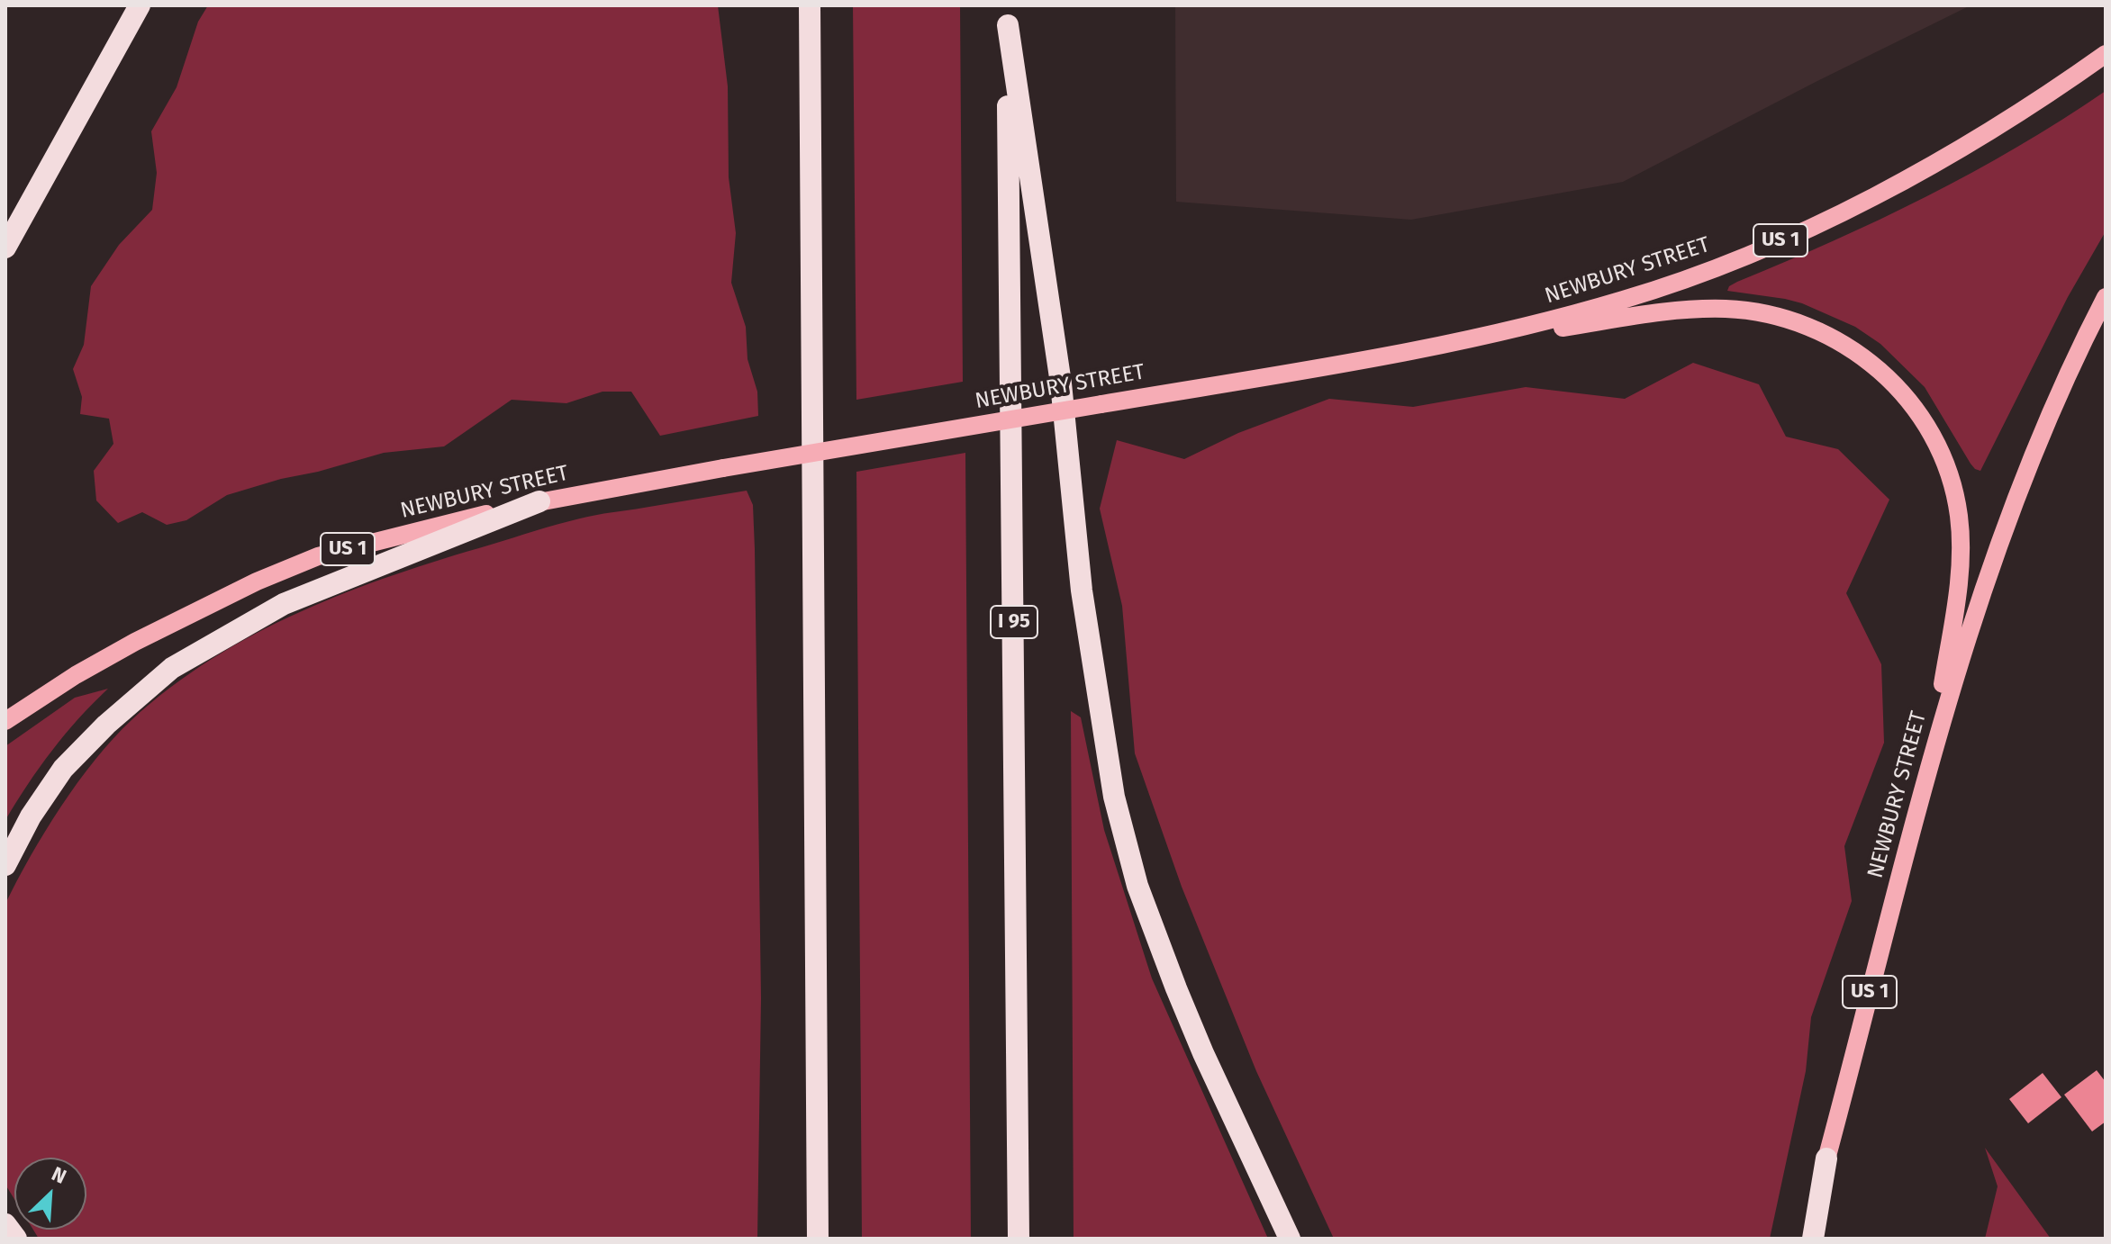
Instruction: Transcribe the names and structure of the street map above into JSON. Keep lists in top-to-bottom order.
{
  "streets": {
    "highway": ["I 95"],
    "main road": ["US 1", "NEWBURY STREET"]
  },
  "north": "top right"
}
